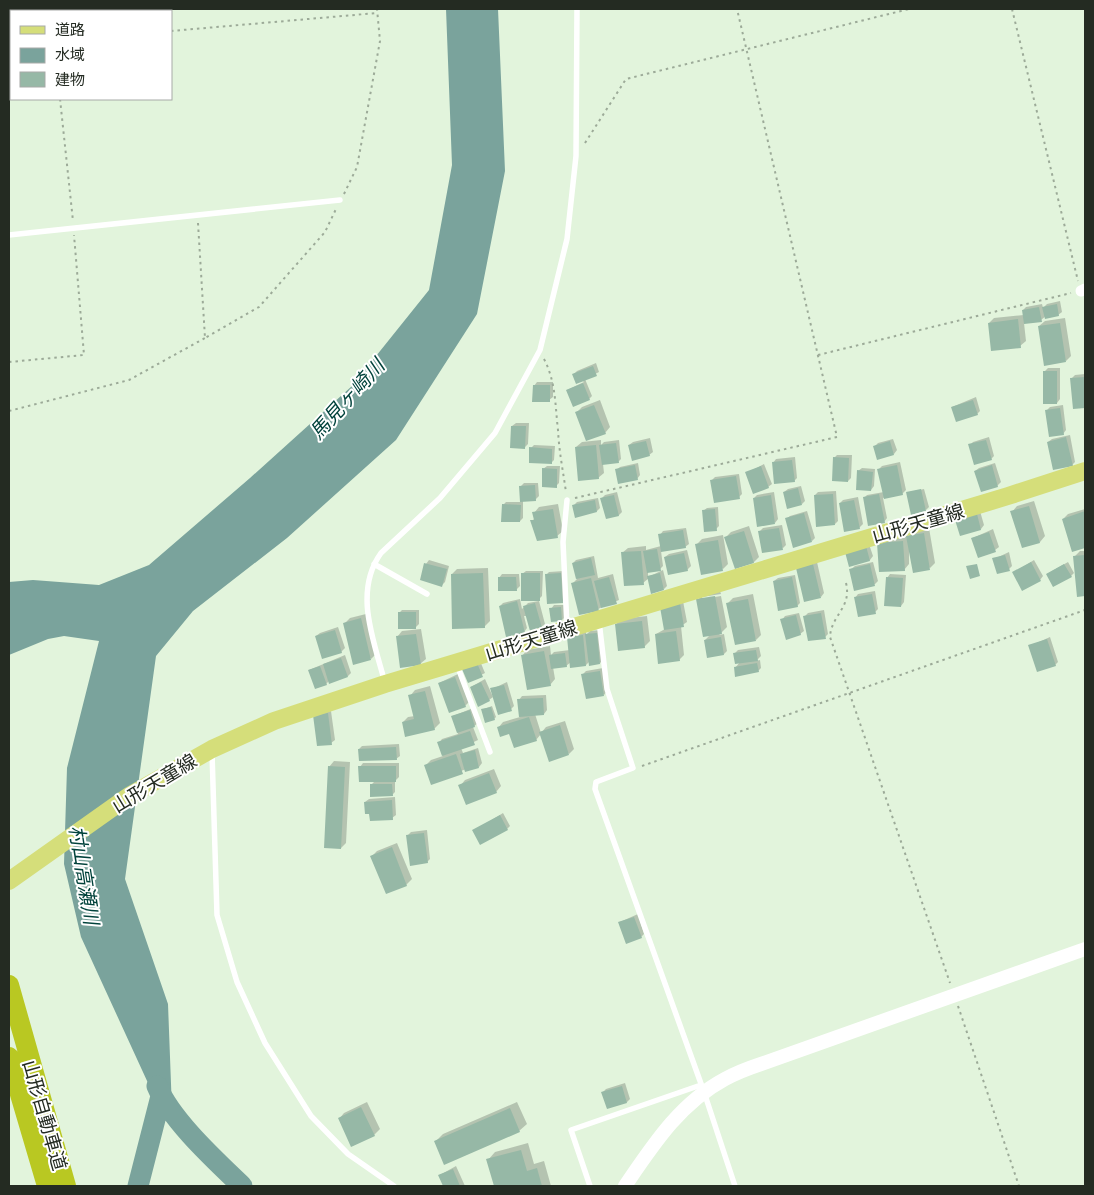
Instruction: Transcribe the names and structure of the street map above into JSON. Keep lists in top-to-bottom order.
{
  "streets": {
    "highway": ["山形自動車道"],
    "main road": ["山形天童線"]
  },
  "water": ["馬見ヶ崎川", "村山高瀬川"],
  "legend": ["道路", "水域", "建物"]
}
